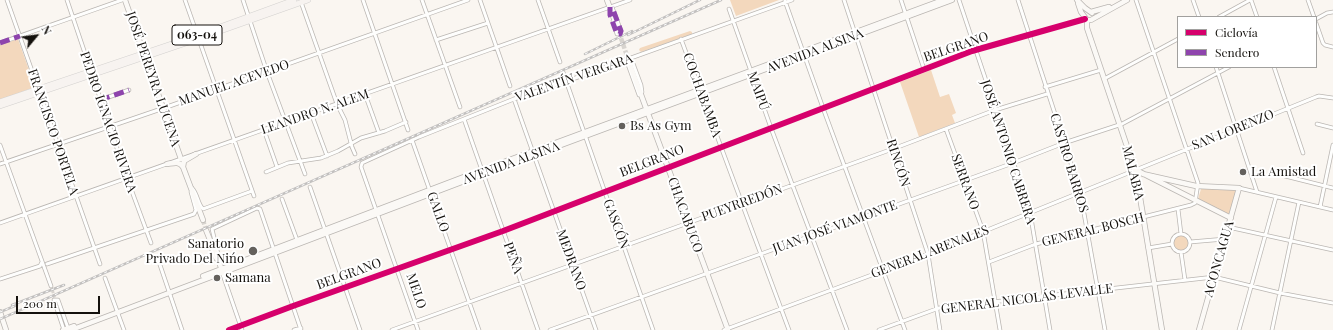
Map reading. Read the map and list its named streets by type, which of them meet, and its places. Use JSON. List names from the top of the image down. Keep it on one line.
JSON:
{"streets":{"main road":["063-04"],"street":["BELGRANO","AVENIDA ALSINA","VALENTÍN VERGARA","JOSÉ PEREYRA LUCENA","MANUEL ACEVEDO","MAIPÚ","COCHABAMBA","LEANDRO N. ALEM","PEDRO IGNACIO RIVERA","SAN LORENZO","FRANCISCO PORTELA","JOSÉ ANTONIO CABRERA","RINCÓN","CASTRO BARROS","MALABIA","SERRANO","PUEYRREDÓN","GALLO","CHACABUCO","GASCÓN","JUAN JOSÉ VIAMONTE","GENERAL BOSCH","GENERAL ARENALES","PEÑA","ACONCAGUA","MEDRANO","MELO","GENERAL NICOLÁS LEVALLE"]},"crossings":[["063-04","JOSÉ PEREYRA LUCENA"],["063-04","PEDRO IGNACIO RIVERA"],["063-04","FRANCISCO PORTELA"],["BELGRANO","MAIPÚ"],["BELGRANO","COCHABAMBA"],["BELGRANO","JOSÉ ANTONIO CABRERA"],["BELGRANO","RINCÓN"],["BELGRANO","CASTRO BARROS"],["BELGRANO","MALABIA"],["BELGRANO","GALLO"],["BELGRANO","CHACABUCO"],["BELGRANO","GASCÓN"],["BELGRANO","PEÑA"],["BELGRANO","MEDRANO"],["BELGRANO","MELO"],["AVENIDA ALSINA","MAIPÚ"],["AVENIDA ALSINA","COCHABAMBA"],["AVENIDA ALSINA","RINCÓN"],["AVENIDA ALSINA","GALLO"],["AVENIDA ALSINA","CHACABUCO"],["AVENIDA ALSINA","GASCÓN"],["AVENIDA ALSINA","PEÑA"],["AVENIDA ALSINA","MEDRANO"],["AVENIDA ALSINA","MELO"],["VALENTÍN VERGARA","MAIPÚ"],["VALENTÍN VERGARA","COCHABAMBA"],["VALENTÍN VERGARA","GALLO"],["VALENTÍN VERGARA","CHACABUCO"],["VALENTÍN VERGARA","GASCÓN"],["VALENTÍN VERGARA","PEÑA"],["VALENTÍN VERGARA","MEDRANO"],["VALENTÍN VERGARA","MELO"],["JOSÉ PEREYRA LUCENA","MANUEL ACEVEDO"],["JOSÉ PEREYRA LUCENA","LEANDRO N. ALEM"],["MANUEL ACEVEDO","PEDRO IGNACIO RIVERA"],["MANUEL ACEVEDO","FRANCISCO PORTELA"],["MAIPÚ","PUEYRREDÓN"],["MAIPÚ","JUAN JOSÉ VIAMONTE"],["MAIPÚ","GENERAL ARENALES"],["COCHABAMBA","PUEYRREDÓN"],["COCHABAMBA","JUAN JOSÉ VIAMONTE"],["COCHABAMBA","GENERAL ARENALES"],["LEANDRO N. ALEM","PEDRO IGNACIO RIVERA"],["LEANDRO N. ALEM","FRANCISCO PORTELA"],["SAN LORENZO","MALABIA"],["SAN LORENZO","GENERAL ARENALES"],["JOSÉ ANTONIO CABRERA","PUEYRREDÓN"],["JOSÉ ANTONIO CABRERA","JUAN JOSÉ VIAMONTE"],["JOSÉ ANTONIO CABRERA","GENERAL BOSCH"],["JOSÉ ANTONIO CABRERA","GENERAL ARENALES"],["JOSÉ ANTONIO CABRERA","GENERAL NICOLÁS LEVALLE"],["RINCÓN","PUEYRREDÓN"],["RINCÓN","JUAN JOSÉ VIAMONTE"],["RINCÓN","GENERAL ARENALES"],["RINCÓN","GENERAL NICOLÁS LEVALLE"],["CASTRO BARROS","PUEYRREDÓN"],["CASTRO BARROS","JUAN JOSÉ VIAMONTE"],["CASTRO BARROS","GENERAL BOSCH"],["CASTRO BARROS","GENERAL ARENALES"],["CASTRO BARROS","GENERAL NICOLÁS LEVALLE"],["MALABIA","JUAN JOSÉ VIAMONTE"],["MALABIA","GENERAL BOSCH"],["MALABIA","GENERAL ARENALES"],["MALABIA","GENERAL NICOLÁS LEVALLE"],["SERRANO","PUEYRREDÓN"],["SERRANO","JUAN JOSÉ VIAMONTE"],["SERRANO","GENERAL BOSCH"],["SERRANO","GENERAL ARENALES"],["SERRANO","GENERAL NICOLÁS LEVALLE"],["PUEYRREDÓN","GALLO"],["PUEYRREDÓN","CHACABUCO"],["PUEYRREDÓN","GASCÓN"],["PUEYRREDÓN","PEÑA"],["PUEYRREDÓN","MEDRANO"],["PUEYRREDÓN","MELO"],["CHACABUCO","JUAN JOSÉ VIAMONTE"],["CHACABUCO","GENERAL ARENALES"],["GASCÓN","JUAN JOSÉ VIAMONTE"],["JUAN JOSÉ VIAMONTE","MEDRANO"],["ACONCAGUA","GENERAL NICOLÁS LEVALLE"]],"places":["Bs As Gym","La Amistad","Sanatorio Privado Del Nińo","Samana"],"legend":["Ciclovía","Sendero"],"scale_bar":"200 m","north":"top right"}
